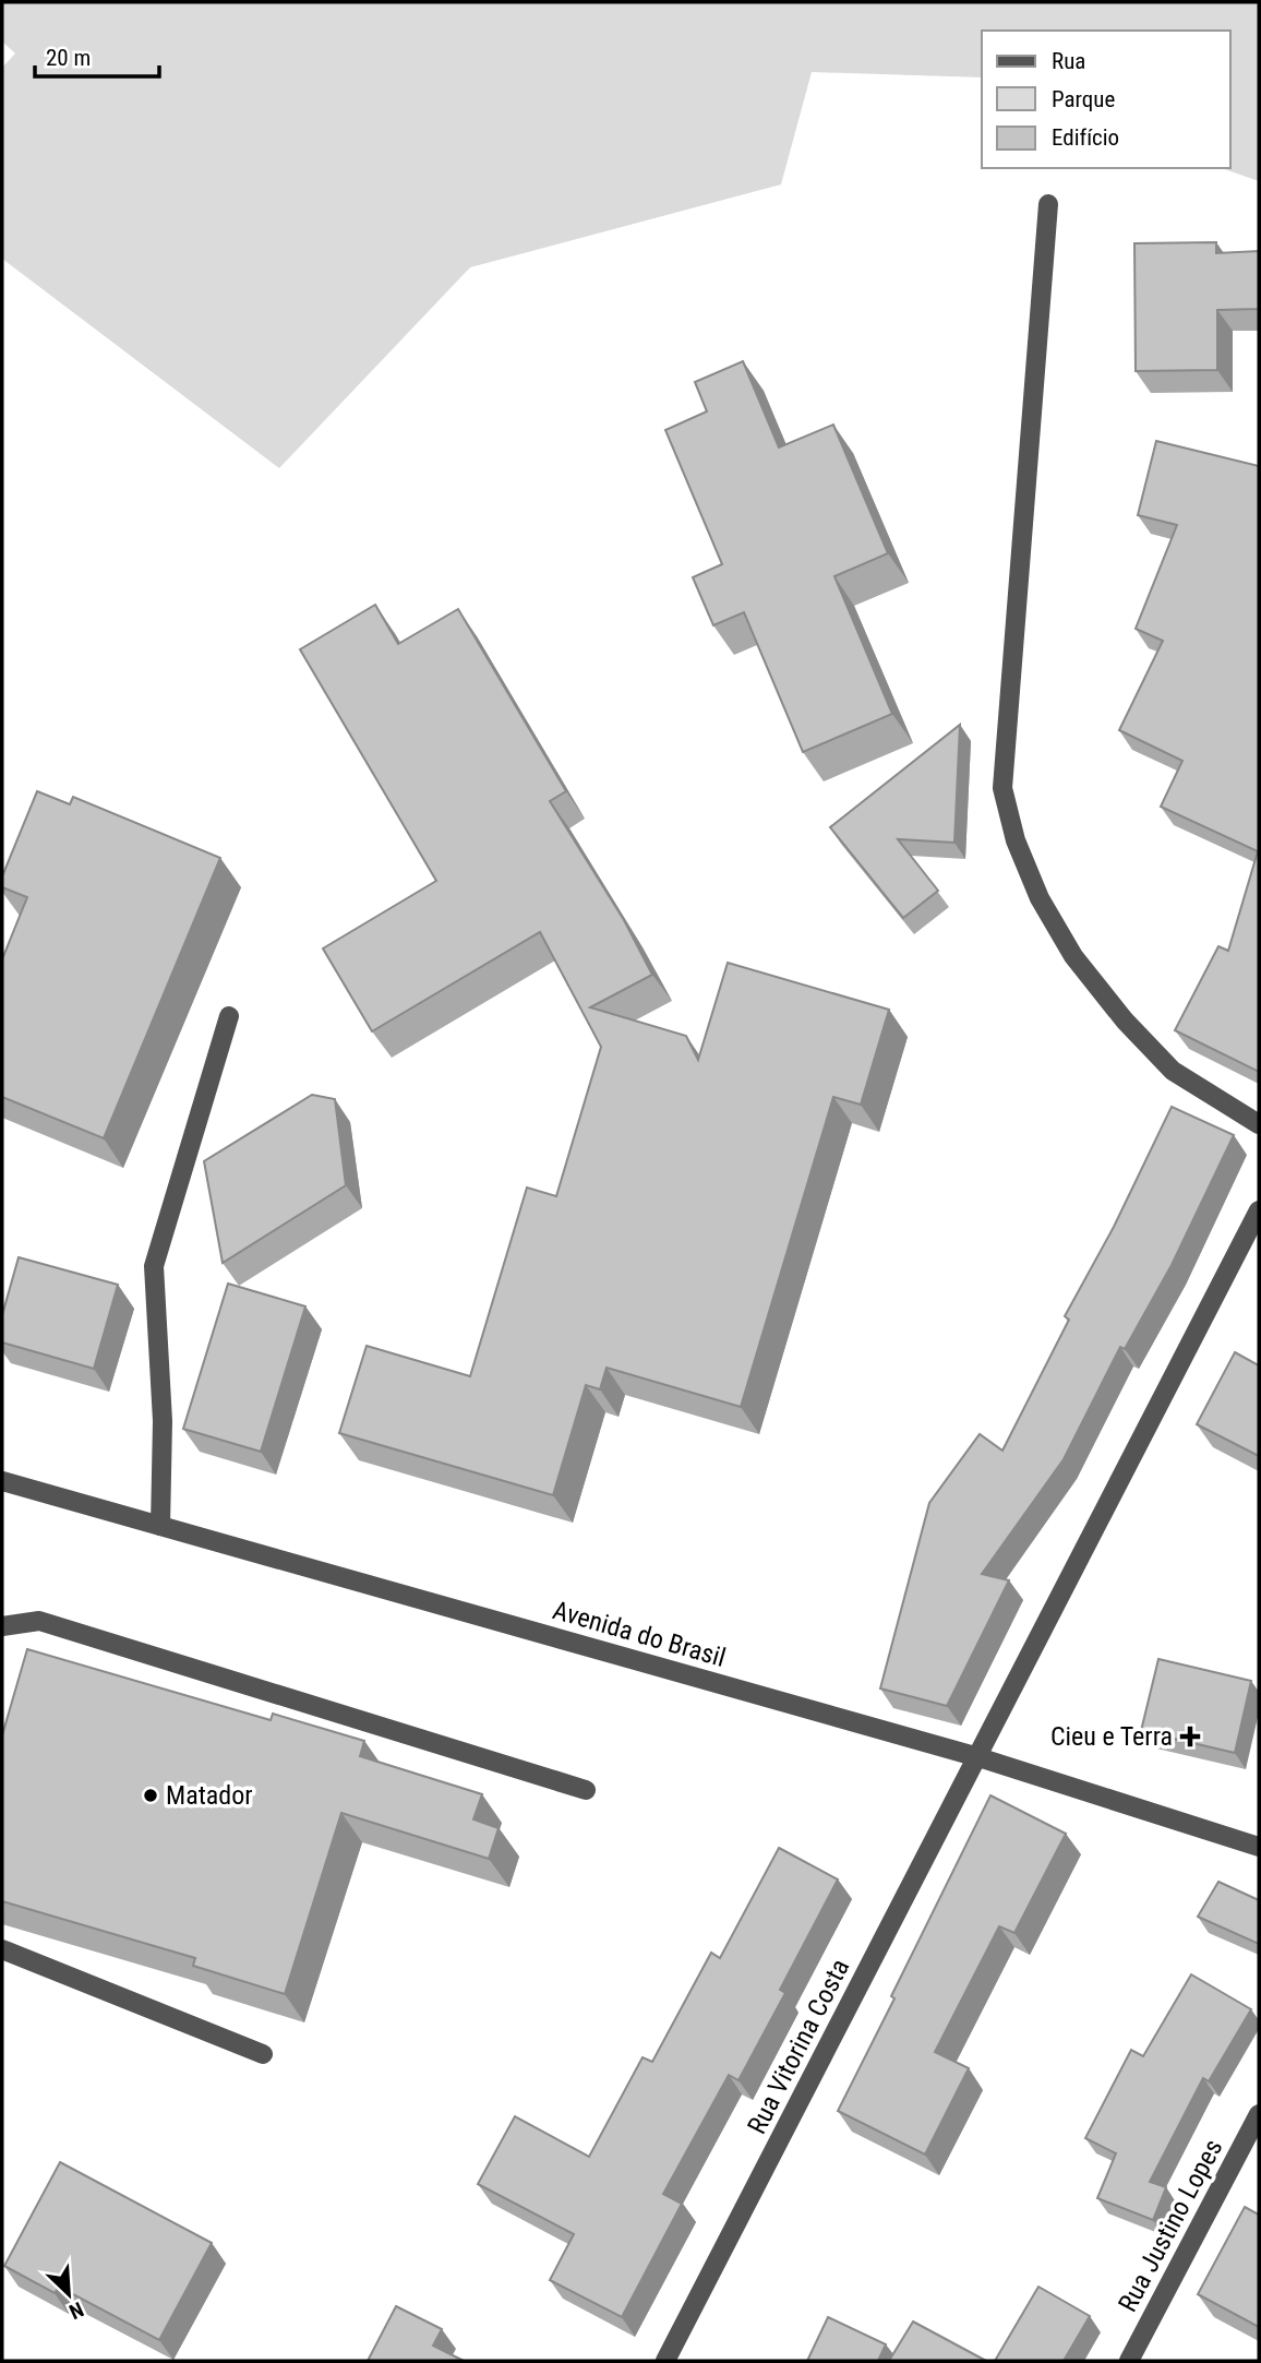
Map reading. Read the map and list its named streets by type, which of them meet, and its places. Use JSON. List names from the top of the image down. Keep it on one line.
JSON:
{"streets":{"street":["Avenida do Brasil","Rua Vitorina Costa","Rua Justino Lopes"]},"crossings":[["Avenida do Brasil","Rua Vitorina Costa"]],"places":{"health":["Cieu e Terra"],"other":["Matador"]},"legend":["Rua","Parque","Edifício"],"scale_bar":"20 m","north":"bottom right"}
